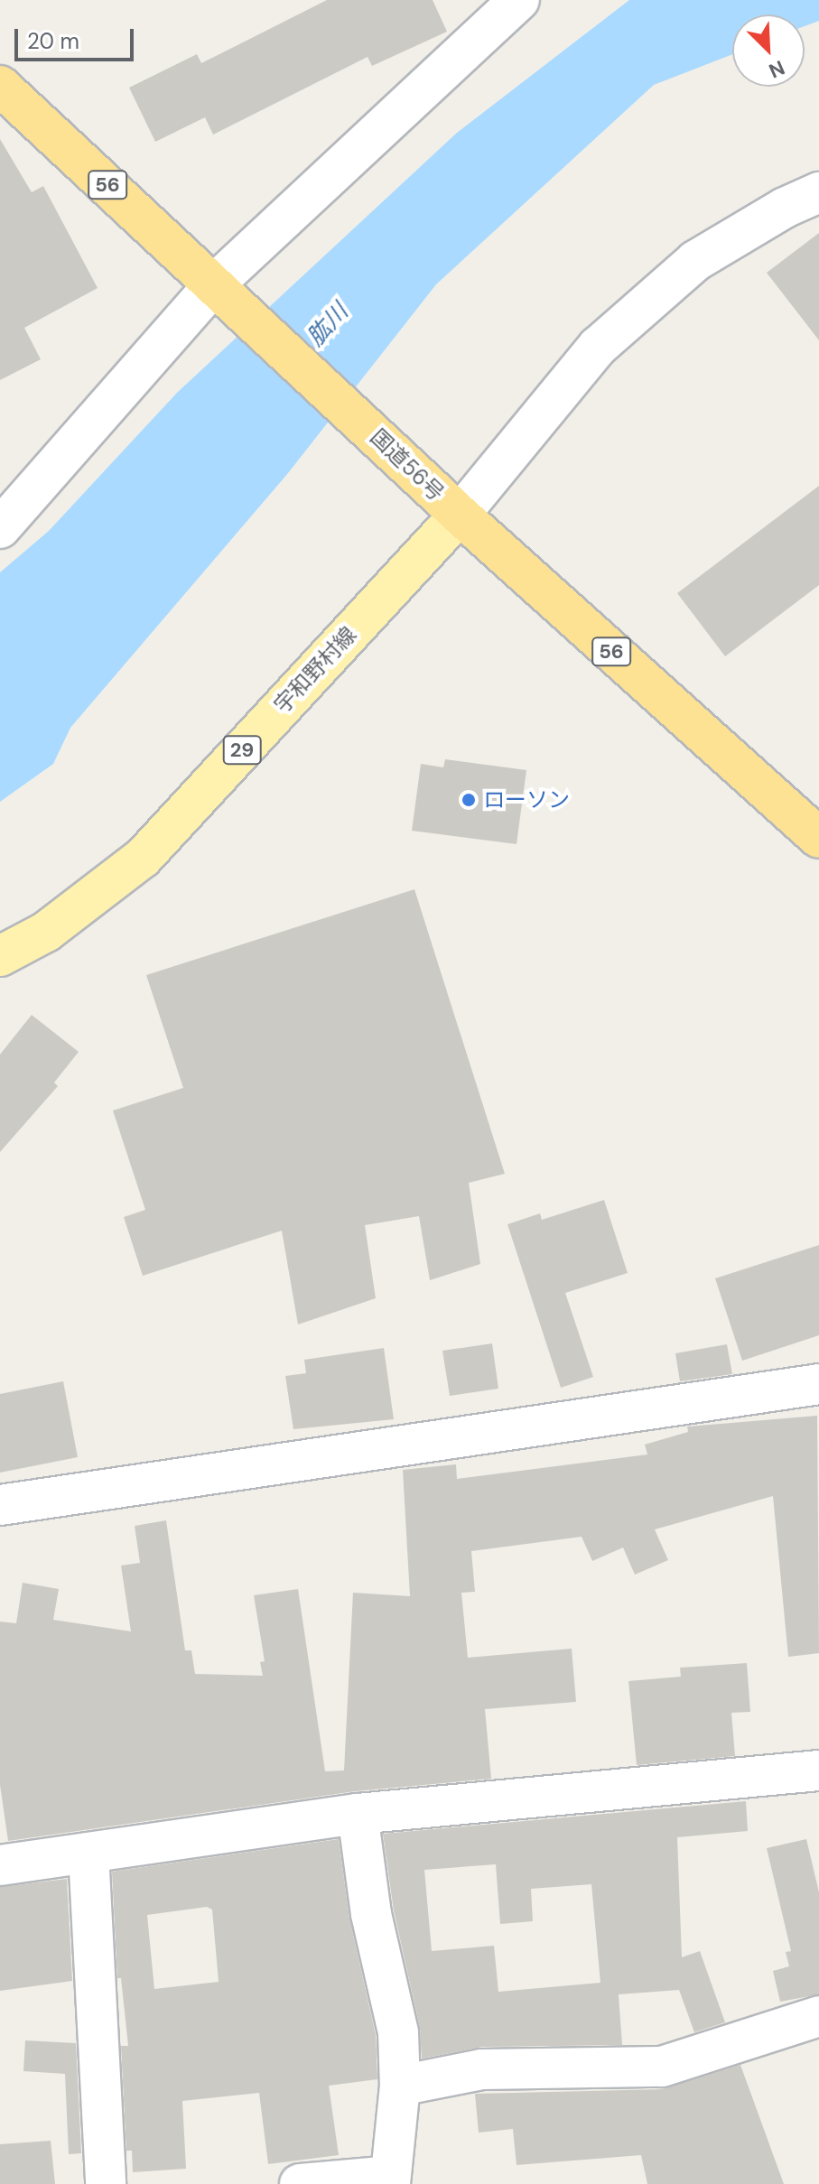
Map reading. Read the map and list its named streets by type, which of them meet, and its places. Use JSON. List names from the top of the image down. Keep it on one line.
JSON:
{"streets":{"highway":["56","国道56号"],"main road":["宇和野村線","29"]},"crossings":[["国道56号","宇和野村線"]],"water":["肱川"],"places":["ローソン"],"scale_bar":"20 m","north":"bottom right"}
